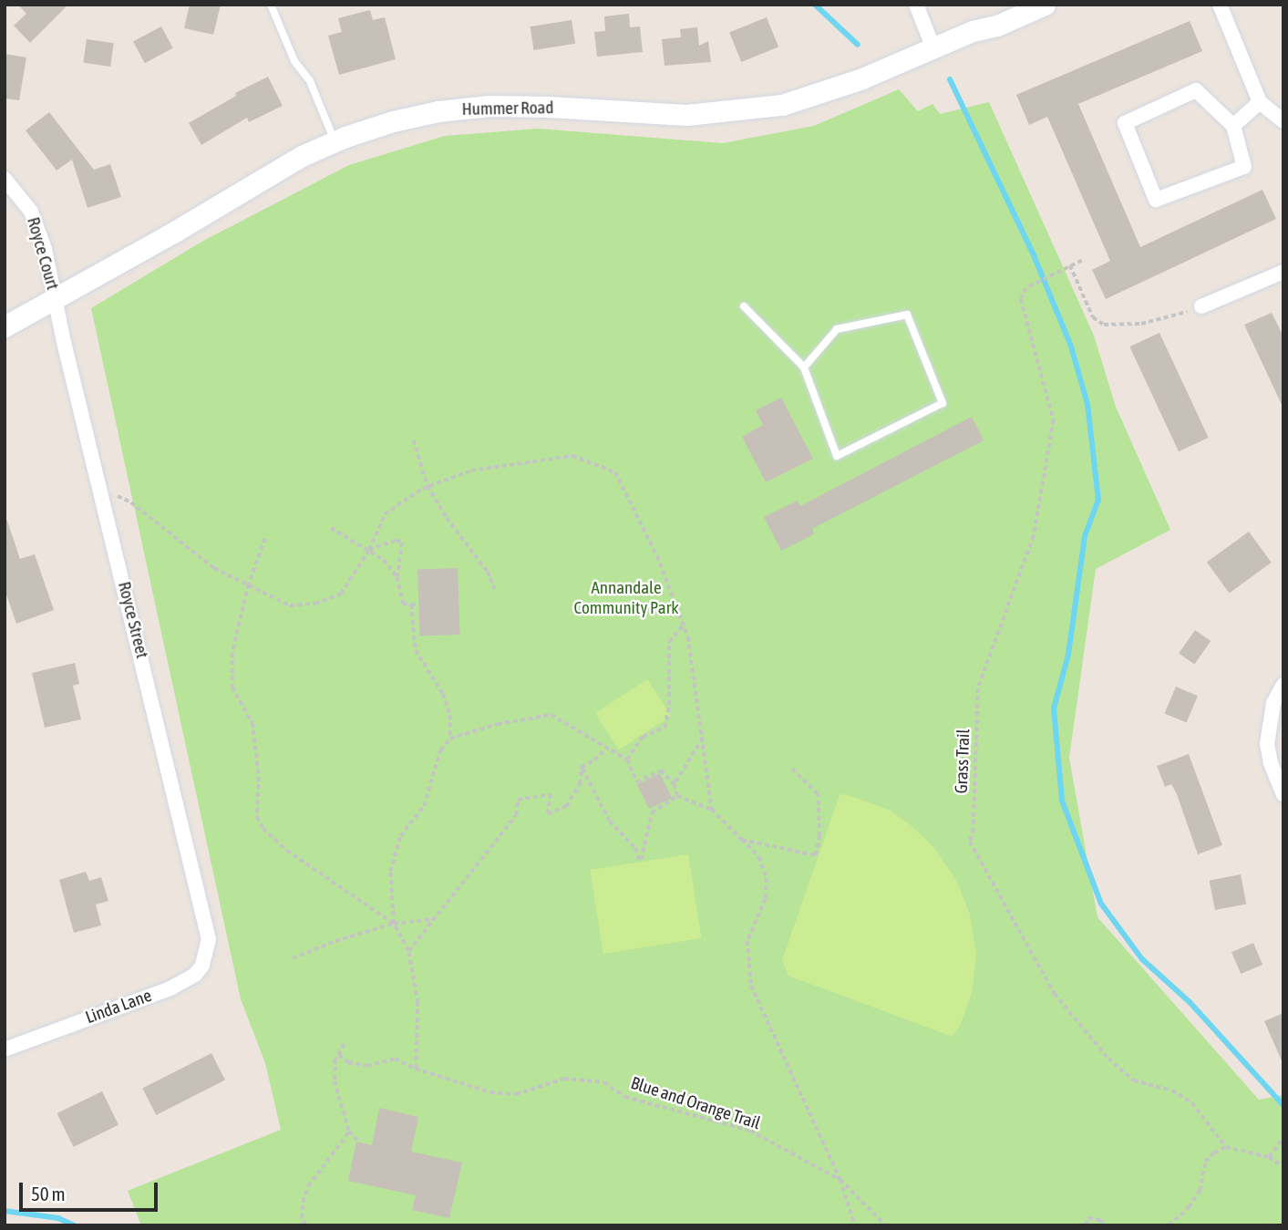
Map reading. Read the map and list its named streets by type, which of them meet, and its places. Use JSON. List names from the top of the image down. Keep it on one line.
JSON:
{"streets":{"main road":["Hummer Road"],"street":["Royce Court","Royce Street","Linda Lane"],"path":["Grass Trail","Blue and Orange Trail"]},"crossings":[["Hummer Road","Royce Court"],["Hummer Road","Royce Street"],["Royce Court","Royce Street"],["Royce Street","Linda Lane"]],"parks":["Annandale Community Park"],"scale_bar":"50 m"}
